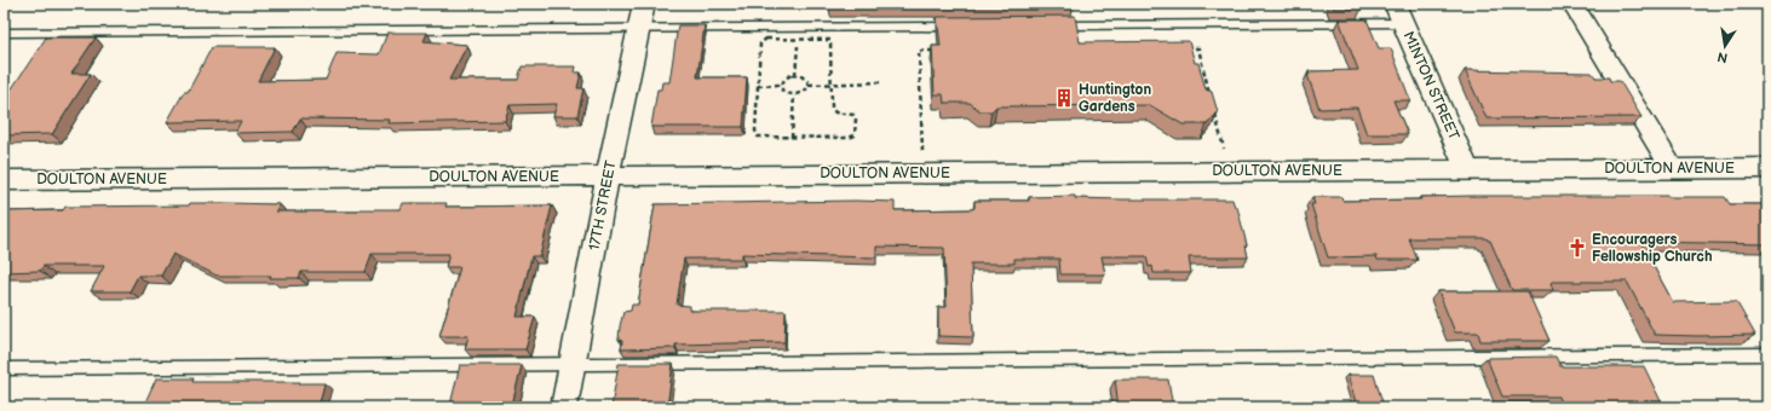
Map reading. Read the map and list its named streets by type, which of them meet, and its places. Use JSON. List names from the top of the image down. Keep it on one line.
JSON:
{"streets":{"street":["MINTON STREET","DOULTON AVENUE","17TH STREET"]},"crossings":[["MINTON STREET","DOULTON AVENUE"],["DOULTON AVENUE","17TH STREET"]],"places":{"building":["Huntington Gardens"],"church":["Encouragers Fellowship Church"]},"north":"bottom"}
